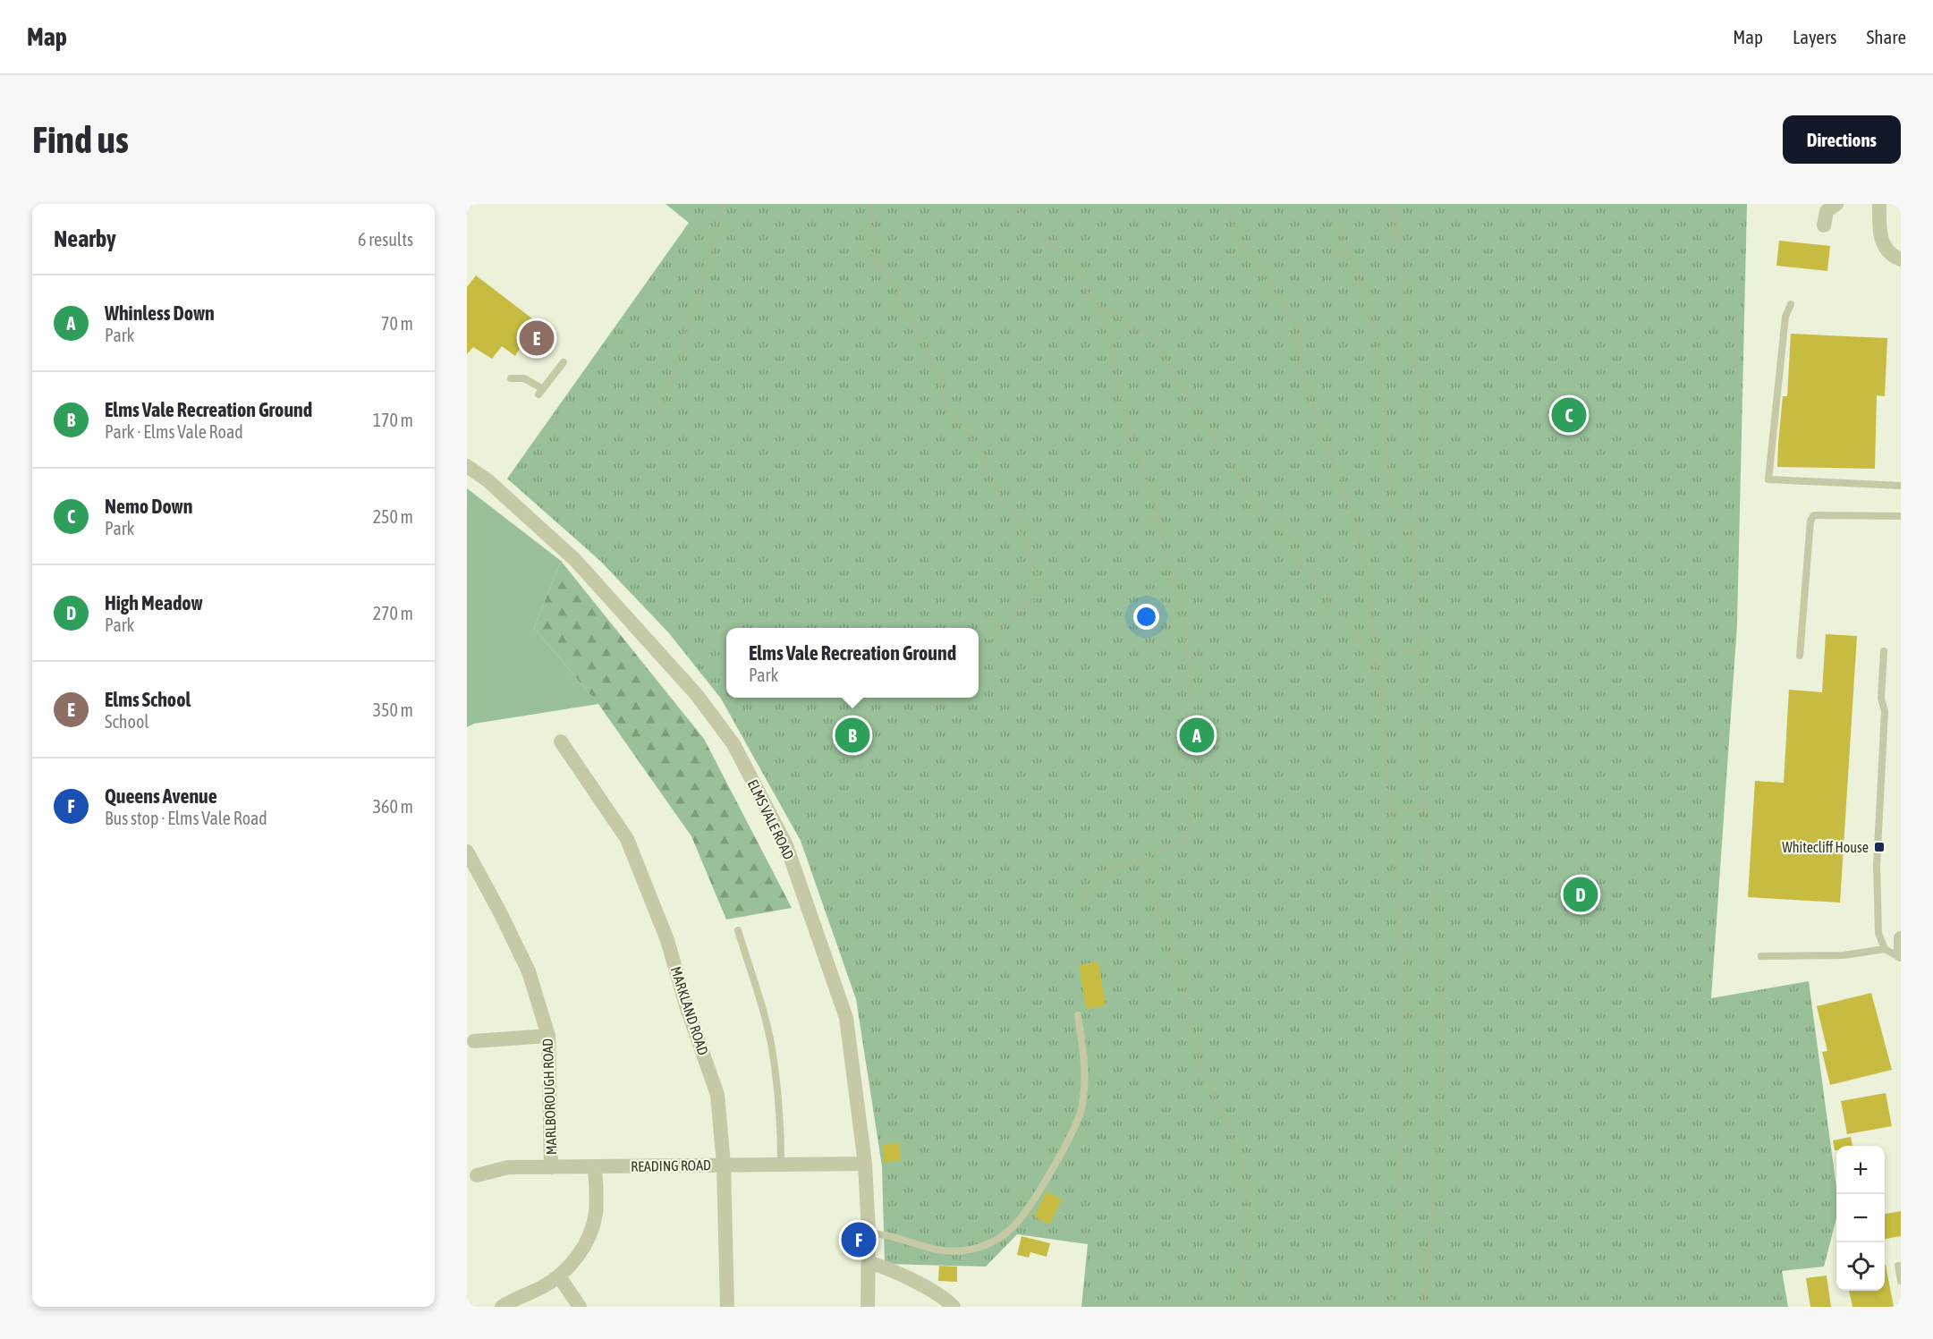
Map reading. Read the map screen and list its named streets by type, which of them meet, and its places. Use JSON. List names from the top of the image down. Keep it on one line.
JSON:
{"streets":{"street":["ELMS VALE ROAD","MARKLAND ROAD","MARLBOROUGH ROAD","READING ROAD"]},"crossings":[["ELMS VALE ROAD","READING ROAD"],["MARKLAND ROAD","READING ROAD"],["MARLBOROUGH ROAD","READING ROAD"]],"places":{"transit":["Whitecliff House"]},"page":{"header":"Map","nav":["Map","Layers","Share"],"buttons":"Directions","title":"Find us","heading":["Nearby","6 results"],"list":[{"mark":"A","name":"Whinless Down","note":"Park","value":"70 m"},{"mark":"B","name":"Elms Vale Recreation Ground","note":"Park · Elms Vale Road","value":"170 m"},{"mark":"C","name":"Nemo Down","note":"Park","value":"250 m"},{"mark":"D","name":"High Meadow","note":"Park","value":"270 m"},{"mark":"E","name":"Elms School","note":"School","value":"350 m"},{"mark":"F","name":"Queens Avenue","note":"Bus stop · Elms Vale Road","value":"360 m"}],"pins":["E","C","A","B","D","F"],"popup":["Elms Vale Recreation Ground","Park"],"map_buttons":["+","−"]}}
